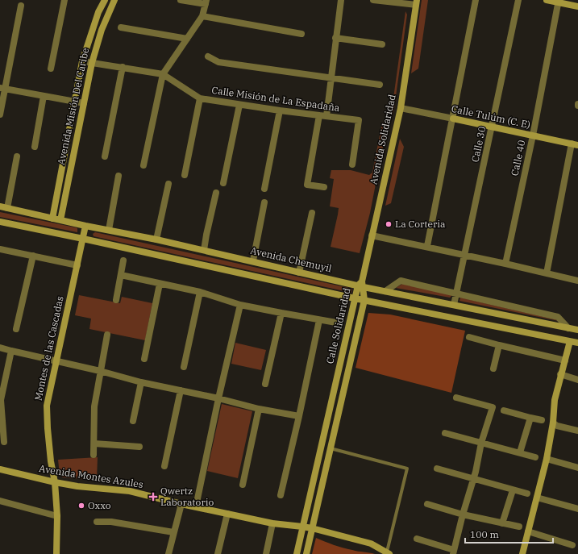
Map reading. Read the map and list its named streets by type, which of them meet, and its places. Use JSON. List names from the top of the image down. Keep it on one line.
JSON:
{"streets":{"main road":["Avenida Misión Del Caribe","Calle Tulúm (C. E)","Avenida Solidaridad","Avenida Chemuyil","Calle Solidaridad","Montes de las Cascadas","Avenida Montes Azules"],"street":["Calle Misión de La Espadaña","Calle 30","Calle 40"]},"crossings":[["Calle Misión de La Espadaña","Avenida Misión Del Caribe"],["Avenida Misión Del Caribe","Avenida Chemuyil"],["Calle Tulúm (C. E)","Avenida Solidaridad"],["Calle Tulúm (C. E)","Calle 30"],["Calle Tulúm (C. E)","Calle 40"],["Avenida Solidaridad","Avenida Chemuyil"],["Avenida Solidaridad","Calle Solidaridad"],["Calle 30","Avenida Chemuyil"],["Avenida Chemuyil","Calle Solidaridad"],["Avenida Chemuyil","Montes de las Cascadas"],["Calle Solidaridad","Avenida Montes Azules"],["Montes de las Cascadas","Avenida Montes Azules"]],"places":{"other":["La Corteria","Oxxo"],"health":["Qwertz Laboratorio"]},"scale_bar":"100 m"}
